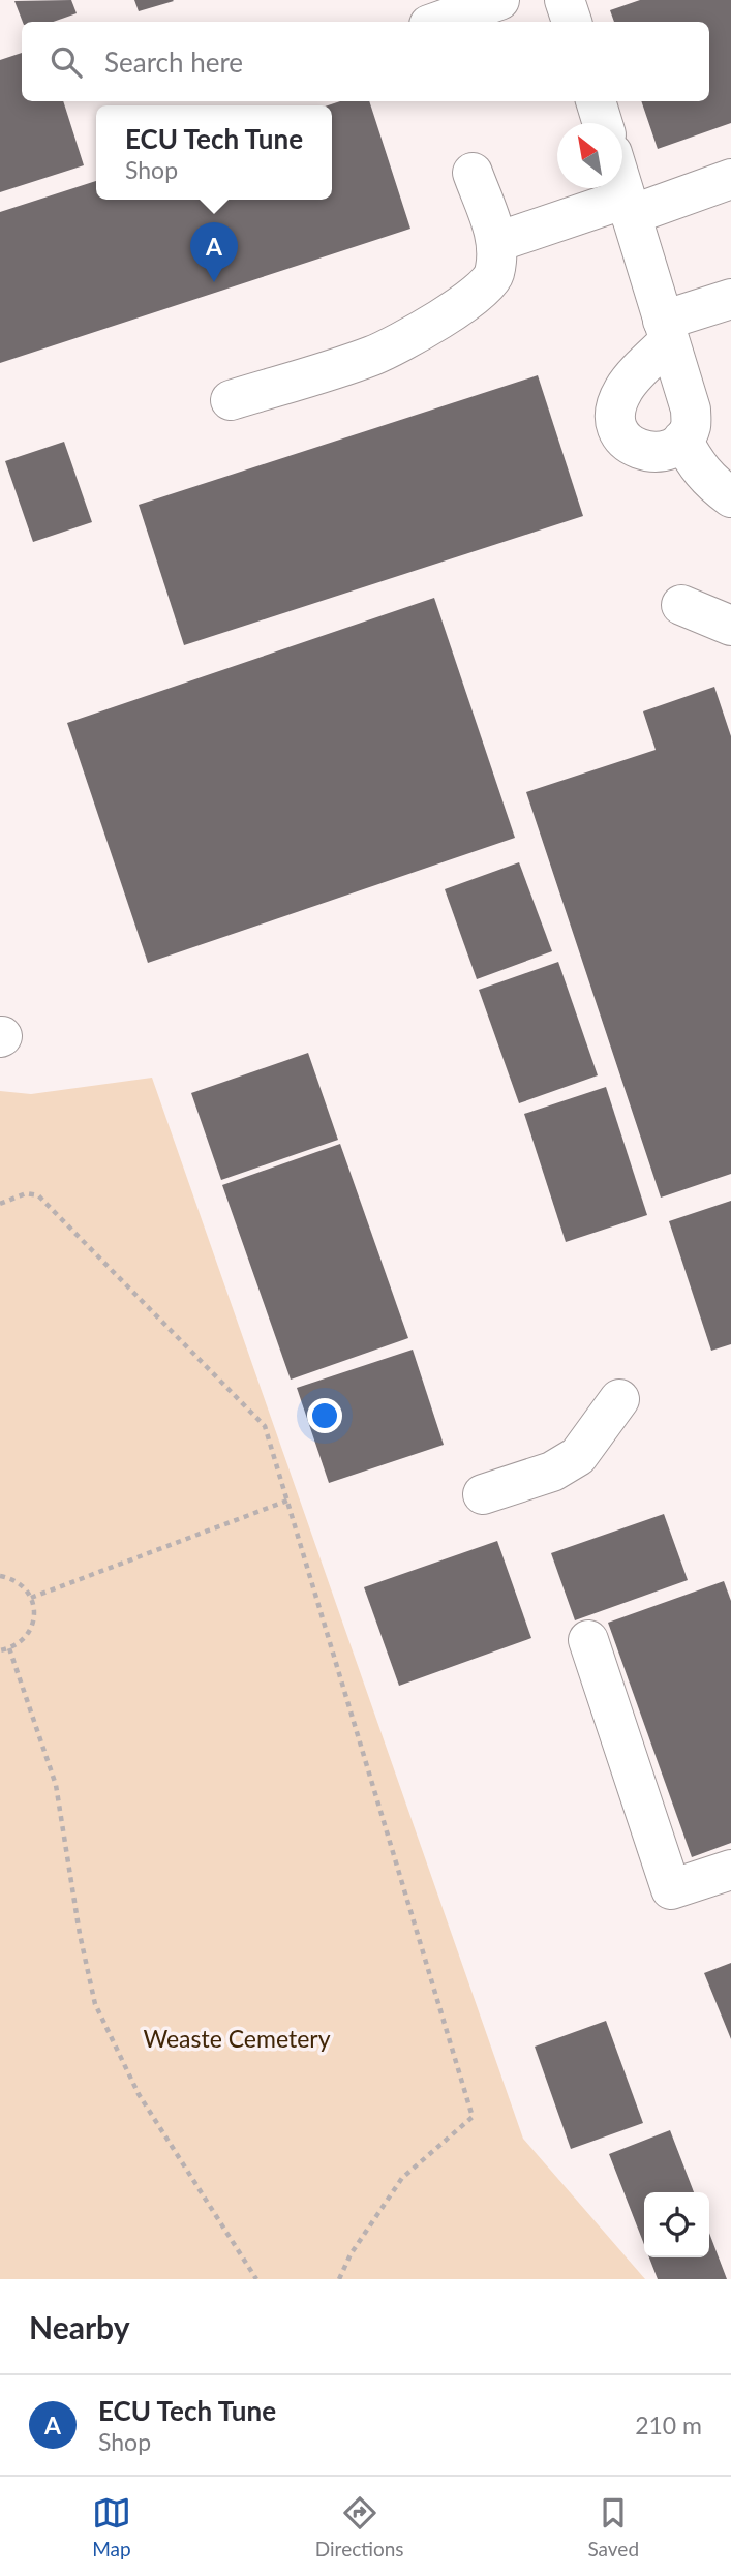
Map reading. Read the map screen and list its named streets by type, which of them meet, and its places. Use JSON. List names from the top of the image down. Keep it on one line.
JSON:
{"parks":["Weaste Cemetery"],"north":"top left","page":{"search":"Search here","popup":["ECU Tech Tune","Shop"],"pins":"A","heading":"Nearby","list":[{"mark":"A","name":"ECU Tech Tune","note":"Shop","value":"210 m"}],"nav":["Map","Directions","Saved"]}}
